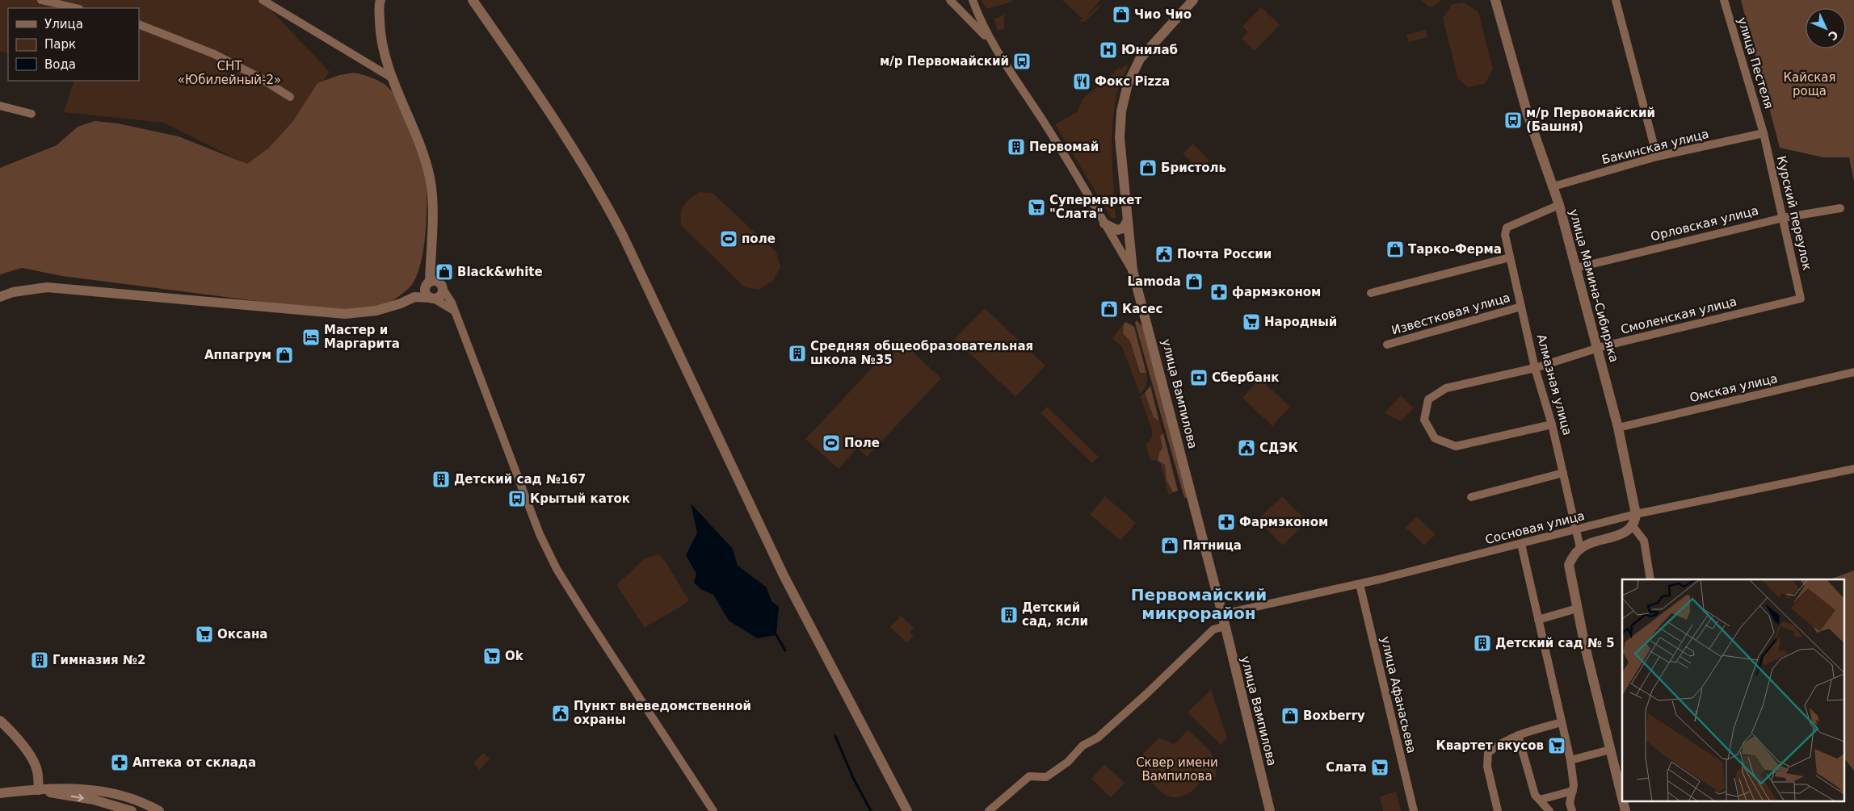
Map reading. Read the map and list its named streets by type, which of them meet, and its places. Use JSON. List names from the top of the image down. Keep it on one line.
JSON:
{"streets":{"street":["улица Пестеля","Бакинская улица","Курский переулок","Орловская улица","улица Мамина-Сибиряка","Известковая улица","Смоленская улица","Алмазная улица","Омская улица","улица Вампилова","Сосновая улица","улица Афанасьева"]},"crossings":[["улица Пестеля","Бакинская улица"],["улица Пестеля","Курский переулок"],["Бакинская улица","Курский переулок"],["Бакинская улица","улица Мамина-Сибиряка"],["Курский переулок","Орловская улица"],["Курский переулок","Смоленская улица"],["Орловская улица","улица Мамина-Сибиряка"],["улица Мамина-Сибиряка","Смоленская улица"],["улица Мамина-Сибиряка","Алмазная улица"],["улица Мамина-Сибиряка","Омская улица"],["улица Мамина-Сибиряка","Сосновая улица"],["Известковая улица","Алмазная улица"],["Смоленская улица","Алмазная улица"],["Алмазная улица","Сосновая улица"],["улица Вампилова","Сосновая улица"],["Сосновая улица","улица Афанасьева"]],"districts":["Первомайский микрорайон"],"parks":["СНТ «Юбилейный-2»","Кайская роща","Сквер имени Вампилова"],"places":{"shop":["Чио Чио","Бристоль","Тарко-Ферма","Black&white","Lamoda","Касес","Аппагрум","Пятница","Boxberry"],"hospital":["Юнилаб"],"bus stop":["м/р Первомайский","м/р Первомайский (Башня)","Крытый каток"],"restaurant":["Фокс Pizza"],"building":["Первомай","Средняя общеобразовательная школа №35","Детский сад №167","Детский сад, ясли","Детский сад № 5","Гимназия №2"],"supermarket":["Супермаркет \"Слата\"","Народный","Оксана","Ok","Квартет вкусов","Слата"],"sports":["поле","Поле"],"public building":["Почта России","СДЭК","Пункт вневедомственной охраны"],"pharmacy":["фармэконом","Фармэконом","Аптека от склада"],"hotel":["Мастер и Маргарита"],"bank":["Сбербанк"]},"legend":["Улица","Парк","Вода"],"north":"bottom right"}
